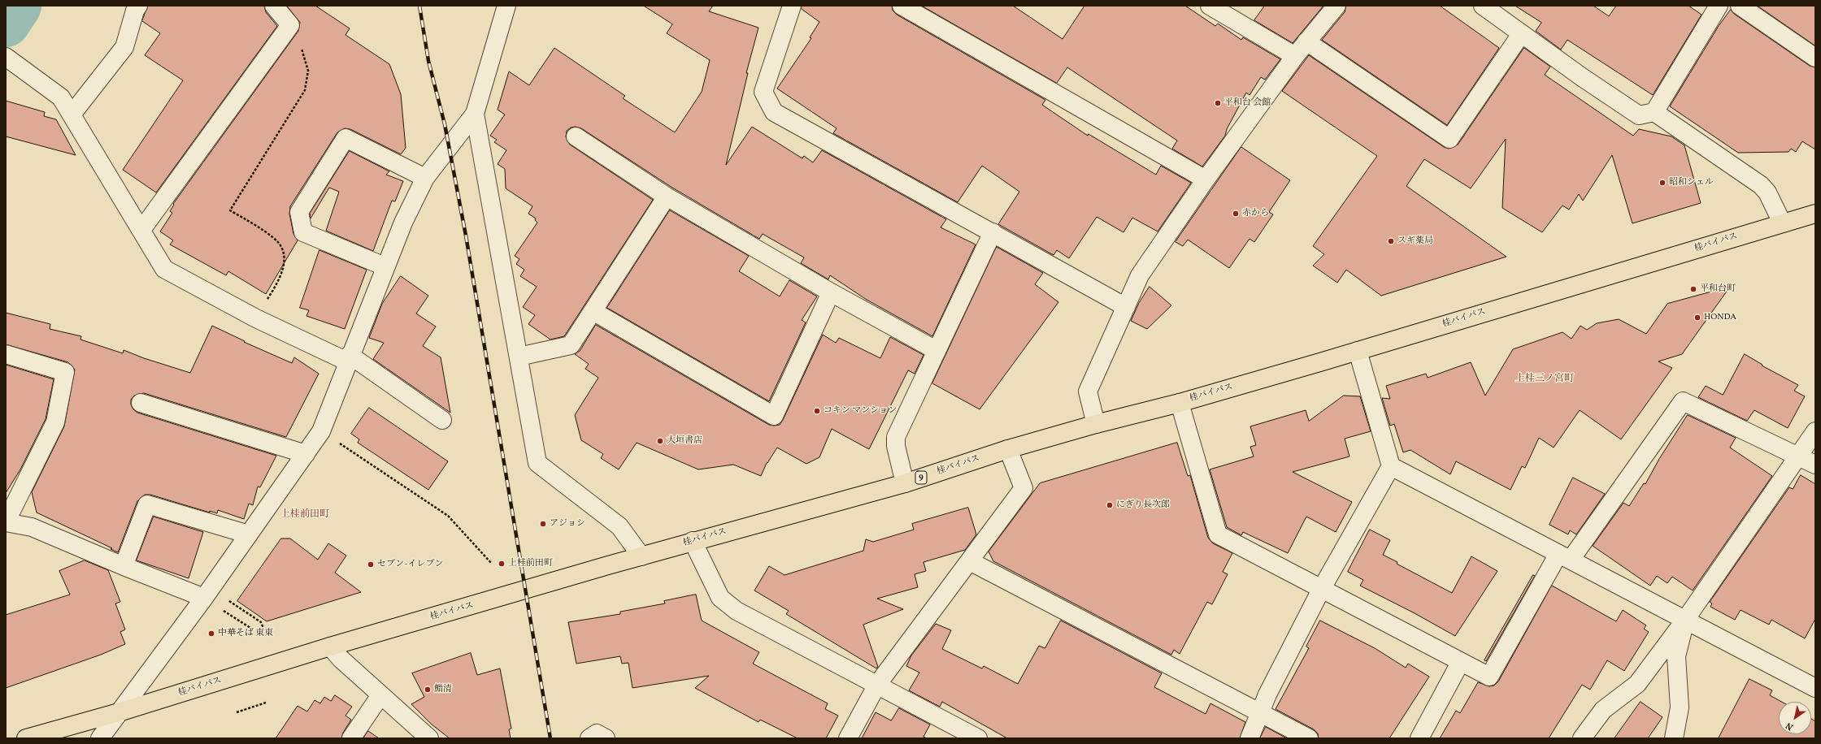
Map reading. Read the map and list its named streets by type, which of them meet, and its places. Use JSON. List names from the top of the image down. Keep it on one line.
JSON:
{"streets":{"highway":["桂バイパス","9"]},"districts":["上桂三ノ宮町","上桂前田町"],"places":["平和台 会館","昭和シェル","赤から","スギ薬局","平和台町","HONDA","コキン マンション","大垣書店","にぎり長次郎","アジョシ","上桂前田町","セブン-イレブン","中華そば 東東","鮨清"],"north":"bottom left"}
